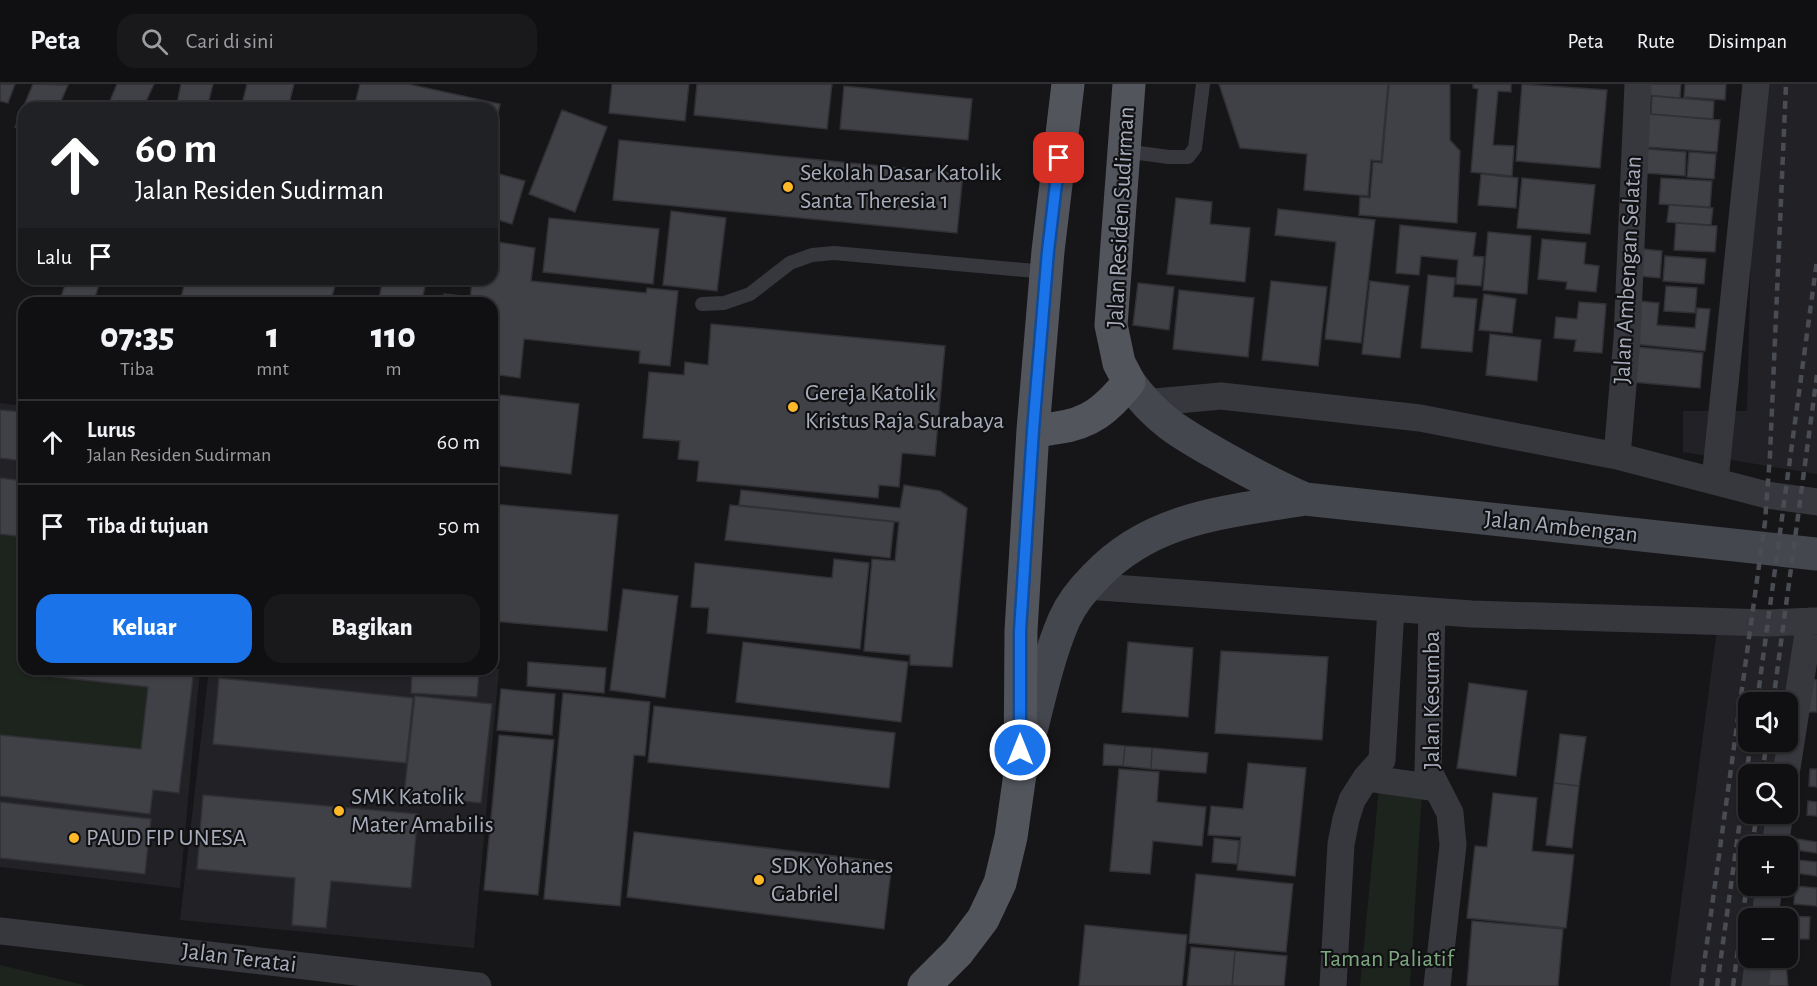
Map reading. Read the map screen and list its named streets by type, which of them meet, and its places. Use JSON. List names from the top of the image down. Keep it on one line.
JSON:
{"streets":{"main road":["Jalan Residen Sudirman","Jalan Ambengan"],"street":["Jalan Ambengan Selatan","Jalan Kesumba","Jalan Teratai"]},"crossings":[["Jalan Residen Sudirman","Jalan Ambengan"]],"parks":["Taman Paliatif"],"places":["Sekolah Dasar Katolik Santa Theresia 1","Gereja Katolik Kristus Raja Surabaya","SMK Katolik Mater Amabilis","PAUD FIP UNESA","SDK Yohanes Gabriel"],"page":{"header":"Peta","search":"Cari di sini","nav":["Peta","Rute","Disimpan"],"turn":["60 m","Jalan Residen Sudirman"],"then":"Lalu","eta":["07:35","Tiba","1","mnt","110","m"],"list":[{"name":"Lurus","note":"Jalan Residen Sudirman","value":"60 m"},{"name":"Tiba di tujuan","value":"50 m"}],"buttons":["Keluar","Bagikan"],"map_buttons":["+","−"]}}
